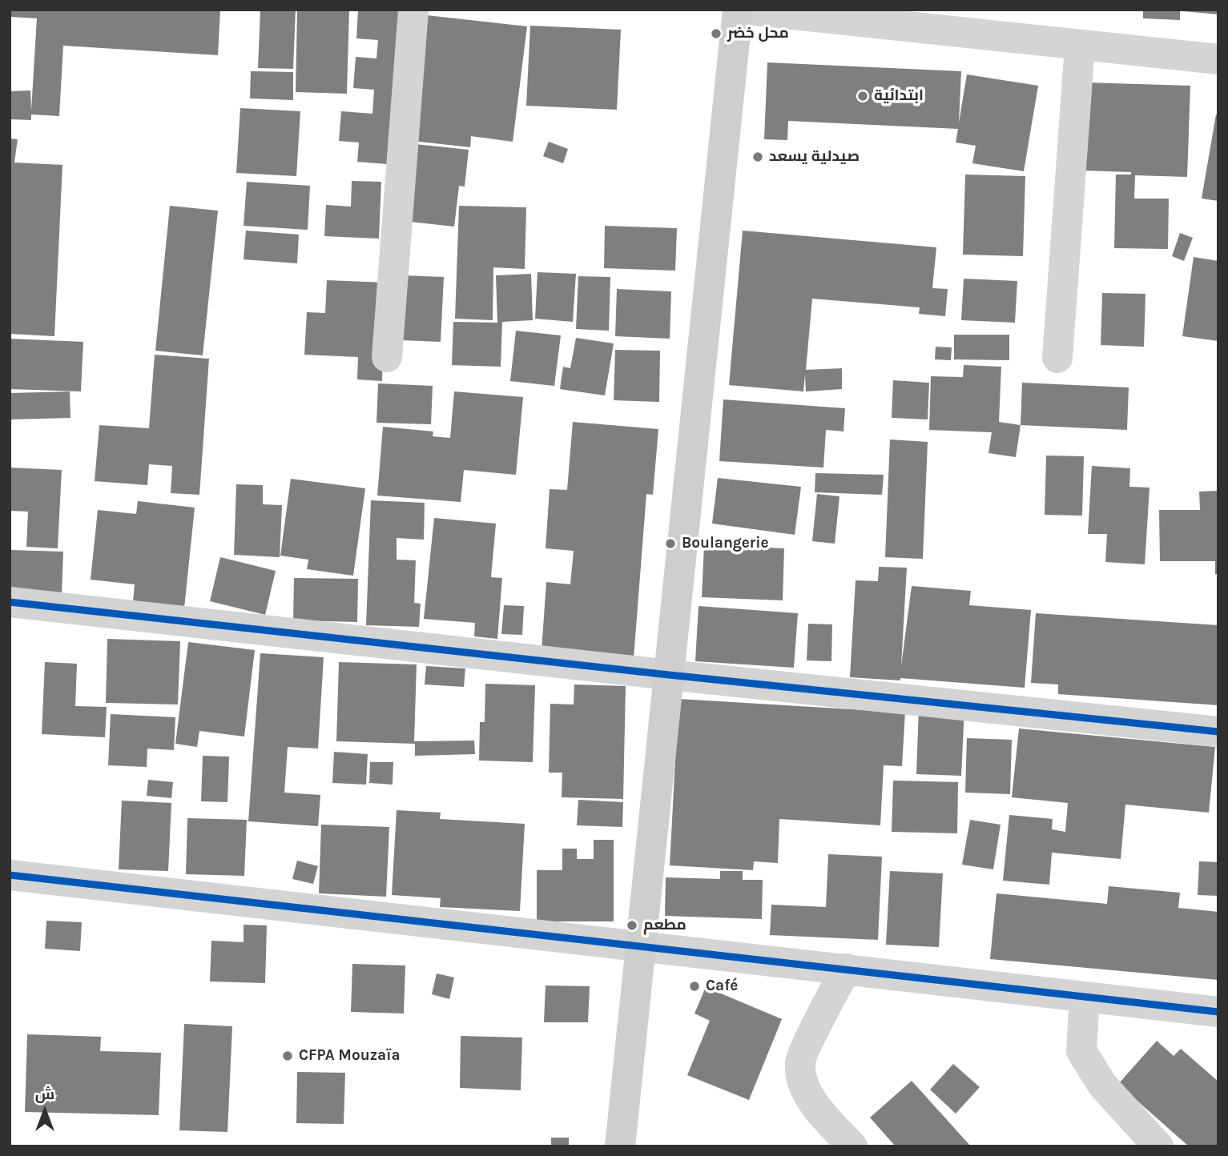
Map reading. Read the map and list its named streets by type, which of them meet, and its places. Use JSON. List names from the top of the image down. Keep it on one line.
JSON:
{"places":["محل خضر","ابتدائية","صيدلية يسعد","Boulangerie","مطعم","Café","CFPA Mouzaïa"],"north":"top"}
